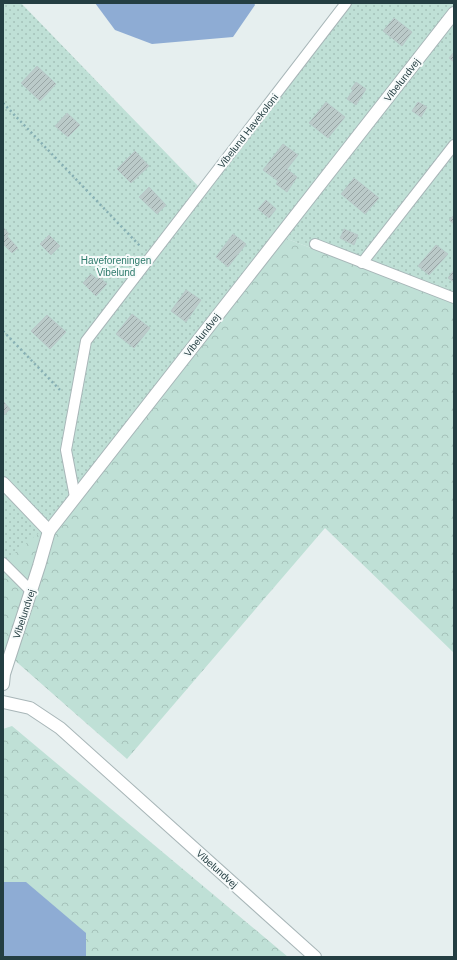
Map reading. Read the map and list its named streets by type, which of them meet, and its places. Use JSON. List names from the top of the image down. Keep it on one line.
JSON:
{"streets":{"street":["Vibelundvej"],"lane":["Vibelund Havekoloni"]},"crossings":[["Vibelundvej","Vibelund Havekoloni"]],"parks":["Haveforeningen Vibelund"]}
